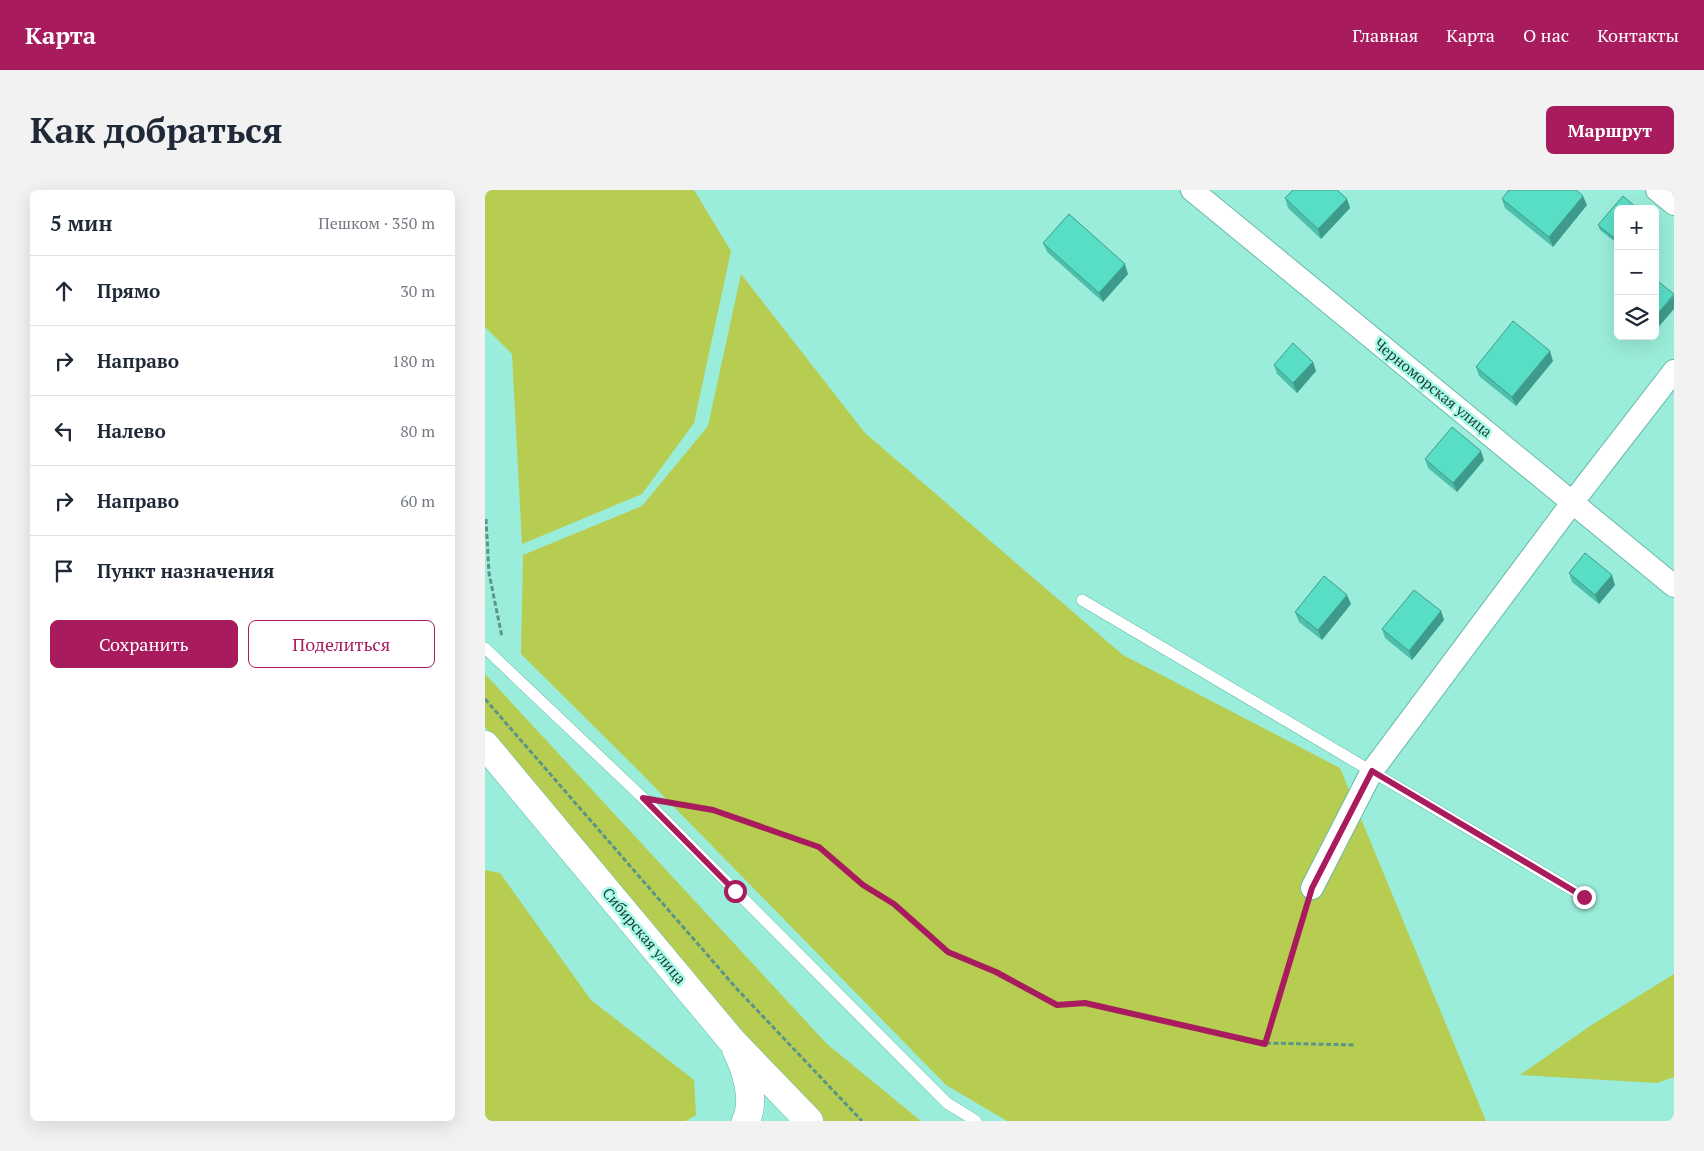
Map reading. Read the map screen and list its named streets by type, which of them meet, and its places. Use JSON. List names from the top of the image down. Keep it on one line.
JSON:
{"streets":{"main road":["Сибирская улица"],"street":["Черноморская улица"]},"page":{"header":"Карта","nav":["Главная","Карта","О нас","Контакты"],"buttons":["Маршрут",["Сохранить","Поделиться"]],"title":"Как добраться","heading":["5 мин","Пешком · 350 m"],"map_buttons":["+","−"],"list":[["Прямо","30 m"],["Направо","180 m"],["Налево","80 m"],["Направо","60 m"],"Пункт назначения"]}}
